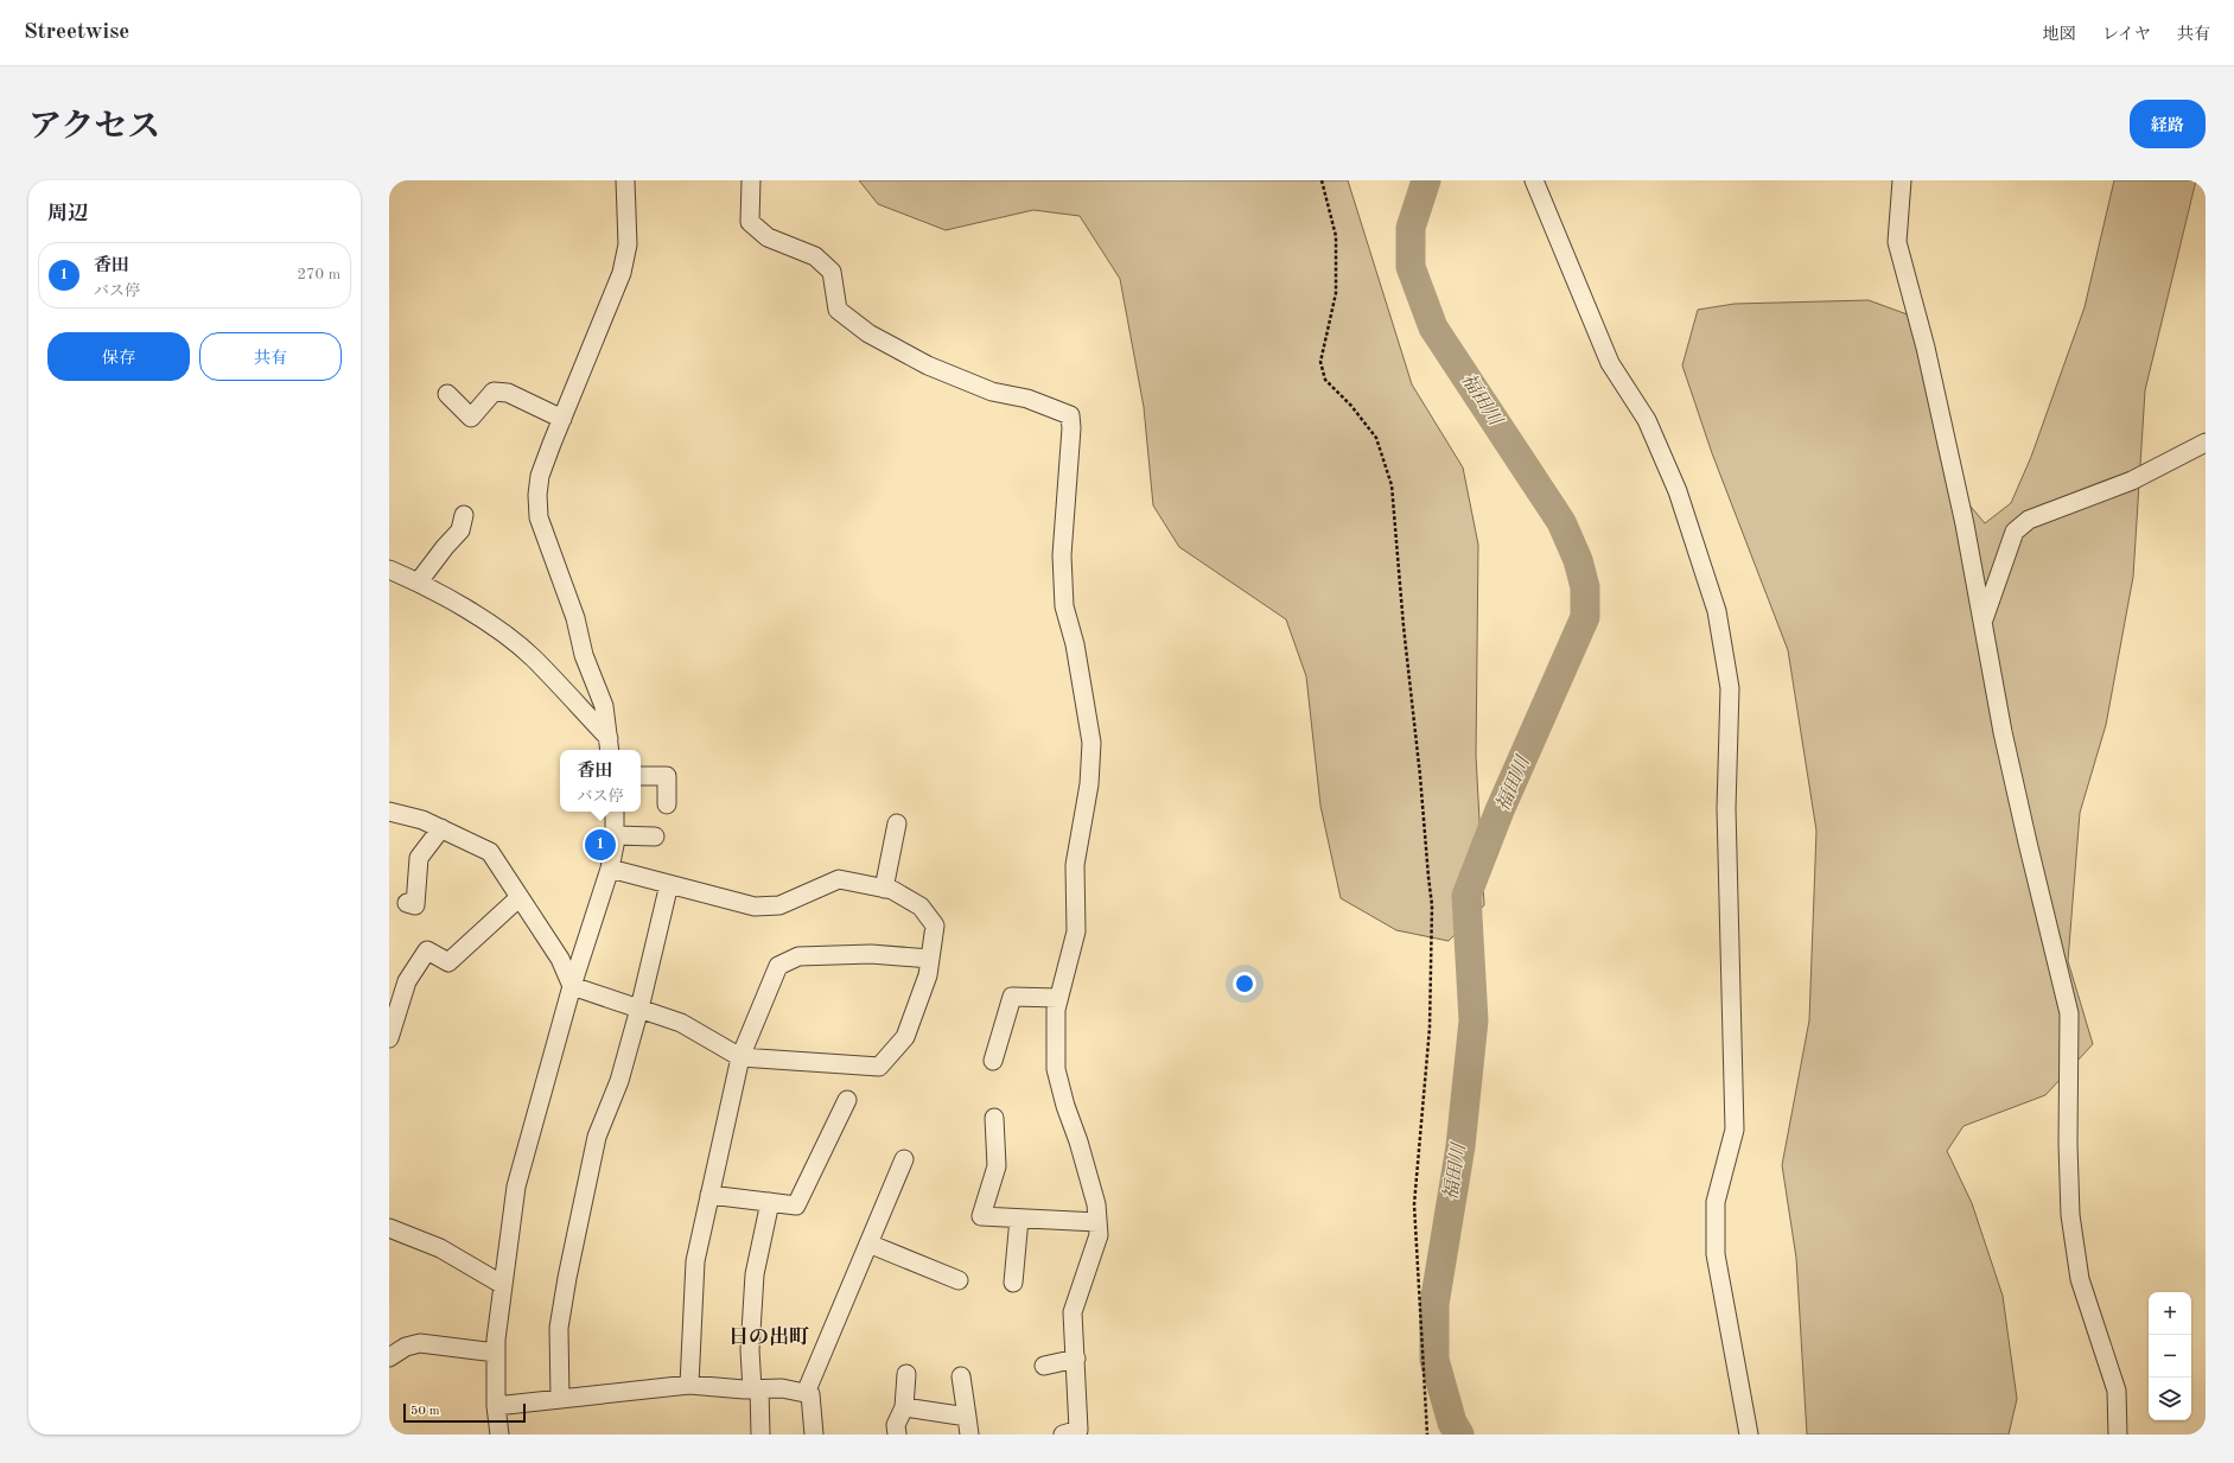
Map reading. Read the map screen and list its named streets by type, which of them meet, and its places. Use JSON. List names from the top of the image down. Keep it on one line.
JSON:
{"districts":["日の出町"],"water":["福田川"],"scale_bar":"50 m","page":{"header":"Streetwise","nav":["地図","レイヤ","共有"],"title":"アクセス","buttons":["経路",["保存","共有"]],"heading":"周辺","list":[{"mark":"1","name":"香田","note":"バス停","value":"270 m"}],"popup":["香田","バス停"],"pins":"1","map_buttons":["+","−"],"scale":"50 m"}}
